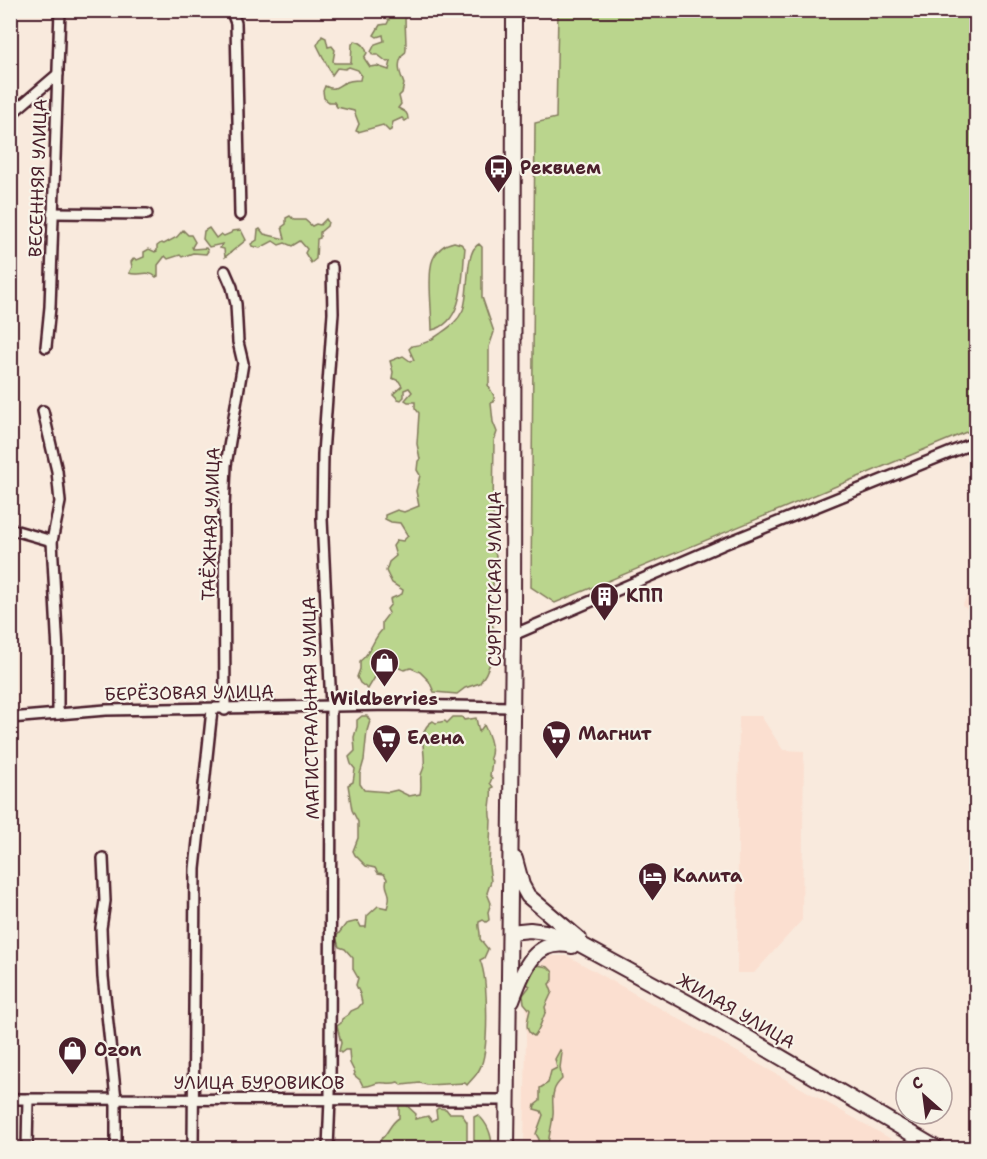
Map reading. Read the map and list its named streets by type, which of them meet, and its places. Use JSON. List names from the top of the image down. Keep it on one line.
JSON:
{"streets":{"main road":["СУРГУТСКАЯ УЛИЦА","ЖИЛАЯ УЛИЦА"],"street":["ВЕСЕННЯЯ УЛИЦА","ТАЁЖНАЯ УЛИЦА","БЕРЁЗОВАЯ УЛИЦА","МАГИСТРАЛЬНАЯ УЛИЦА","УЛИЦА БУРОВИКОВ"]},"crossings":[["ТАЁЖНАЯ УЛИЦА","БЕРЁЗОВАЯ УЛИЦА"],["СУРГУТСКАЯ УЛИЦА","БЕРЁЗОВАЯ УЛИЦА"],["СУРГУТСКАЯ УЛИЦА","ЖИЛАЯ УЛИЦА"],["СУРГУТСКАЯ УЛИЦА","УЛИЦА БУРОВИКОВ"],["БЕРЁЗОВАЯ УЛИЦА","МАГИСТРАЛЬНАЯ УЛИЦА"],["МАГИСТРАЛЬНАЯ УЛИЦА","УЛИЦА БУРОВИКОВ"]],"places":{"bus stop":["Реквием"],"building":["КПП"],"shop":["Wildberries","Ozon"],"supermarket":["Магнит","Елена"],"hotel":["Калита"]},"north":"top left"}
